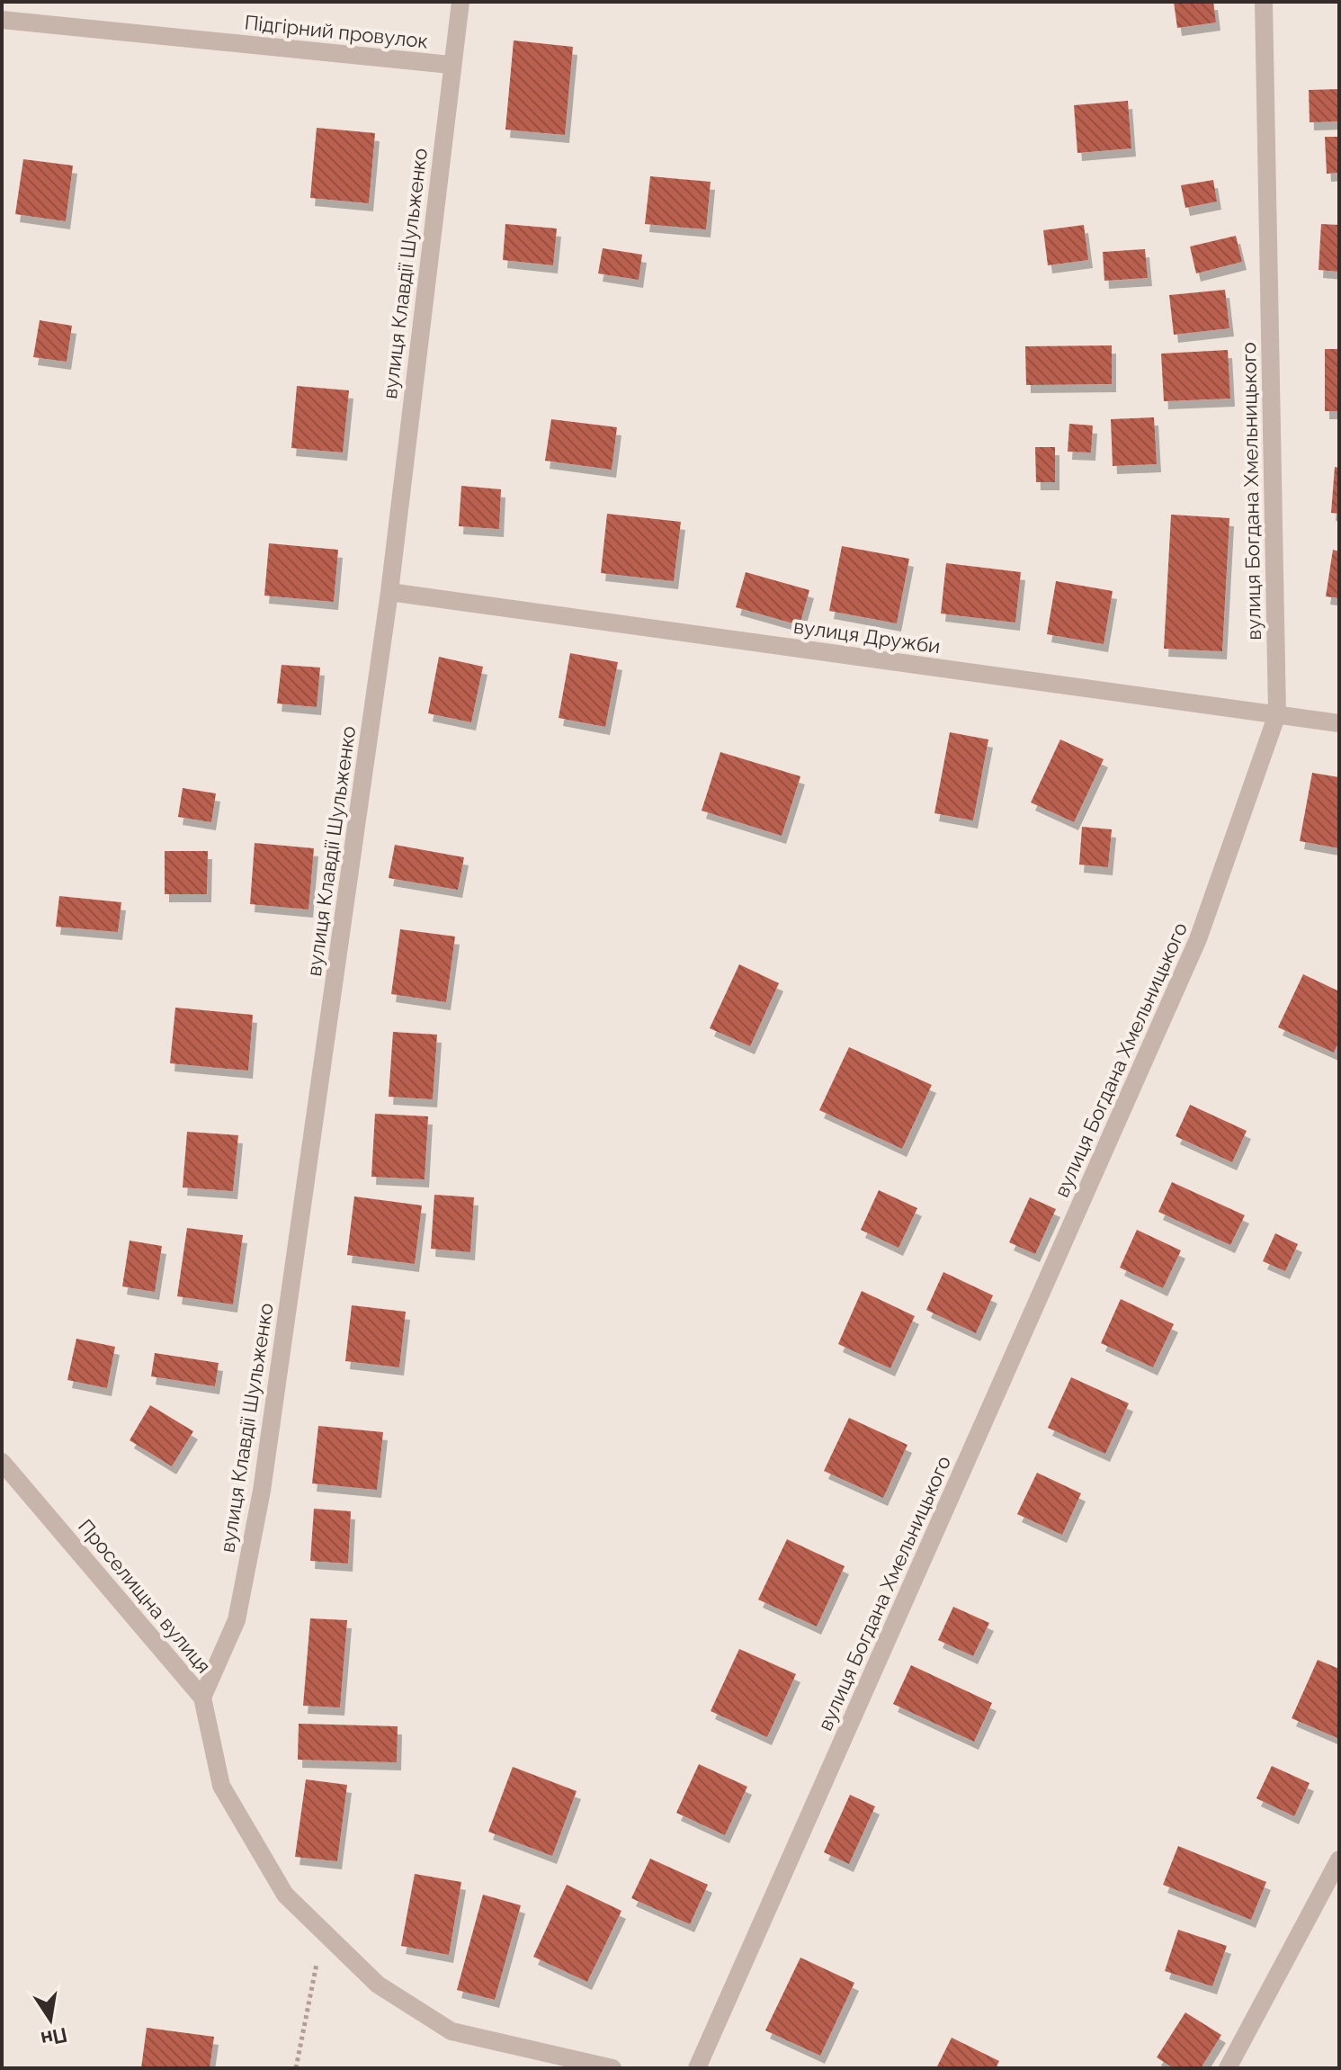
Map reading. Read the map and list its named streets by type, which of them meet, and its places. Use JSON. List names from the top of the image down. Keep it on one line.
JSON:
{"streets":{"street":["Підгірний провулок","вулиця Клавдії Шульженко","вулиця Богдана Хмельницького","вулиця Дружби","Проселищна вулиця"]},"crossings":[["Підгірний провулок","вулиця Клавдії Шульженко"],["вулиця Клавдії Шульженко","вулиця Дружби"],["вулиця Клавдії Шульженко","Проселищна вулиця"],["вулиця Богдана Хмельницького","вулиця Дружби"]],"north":"bottom"}
